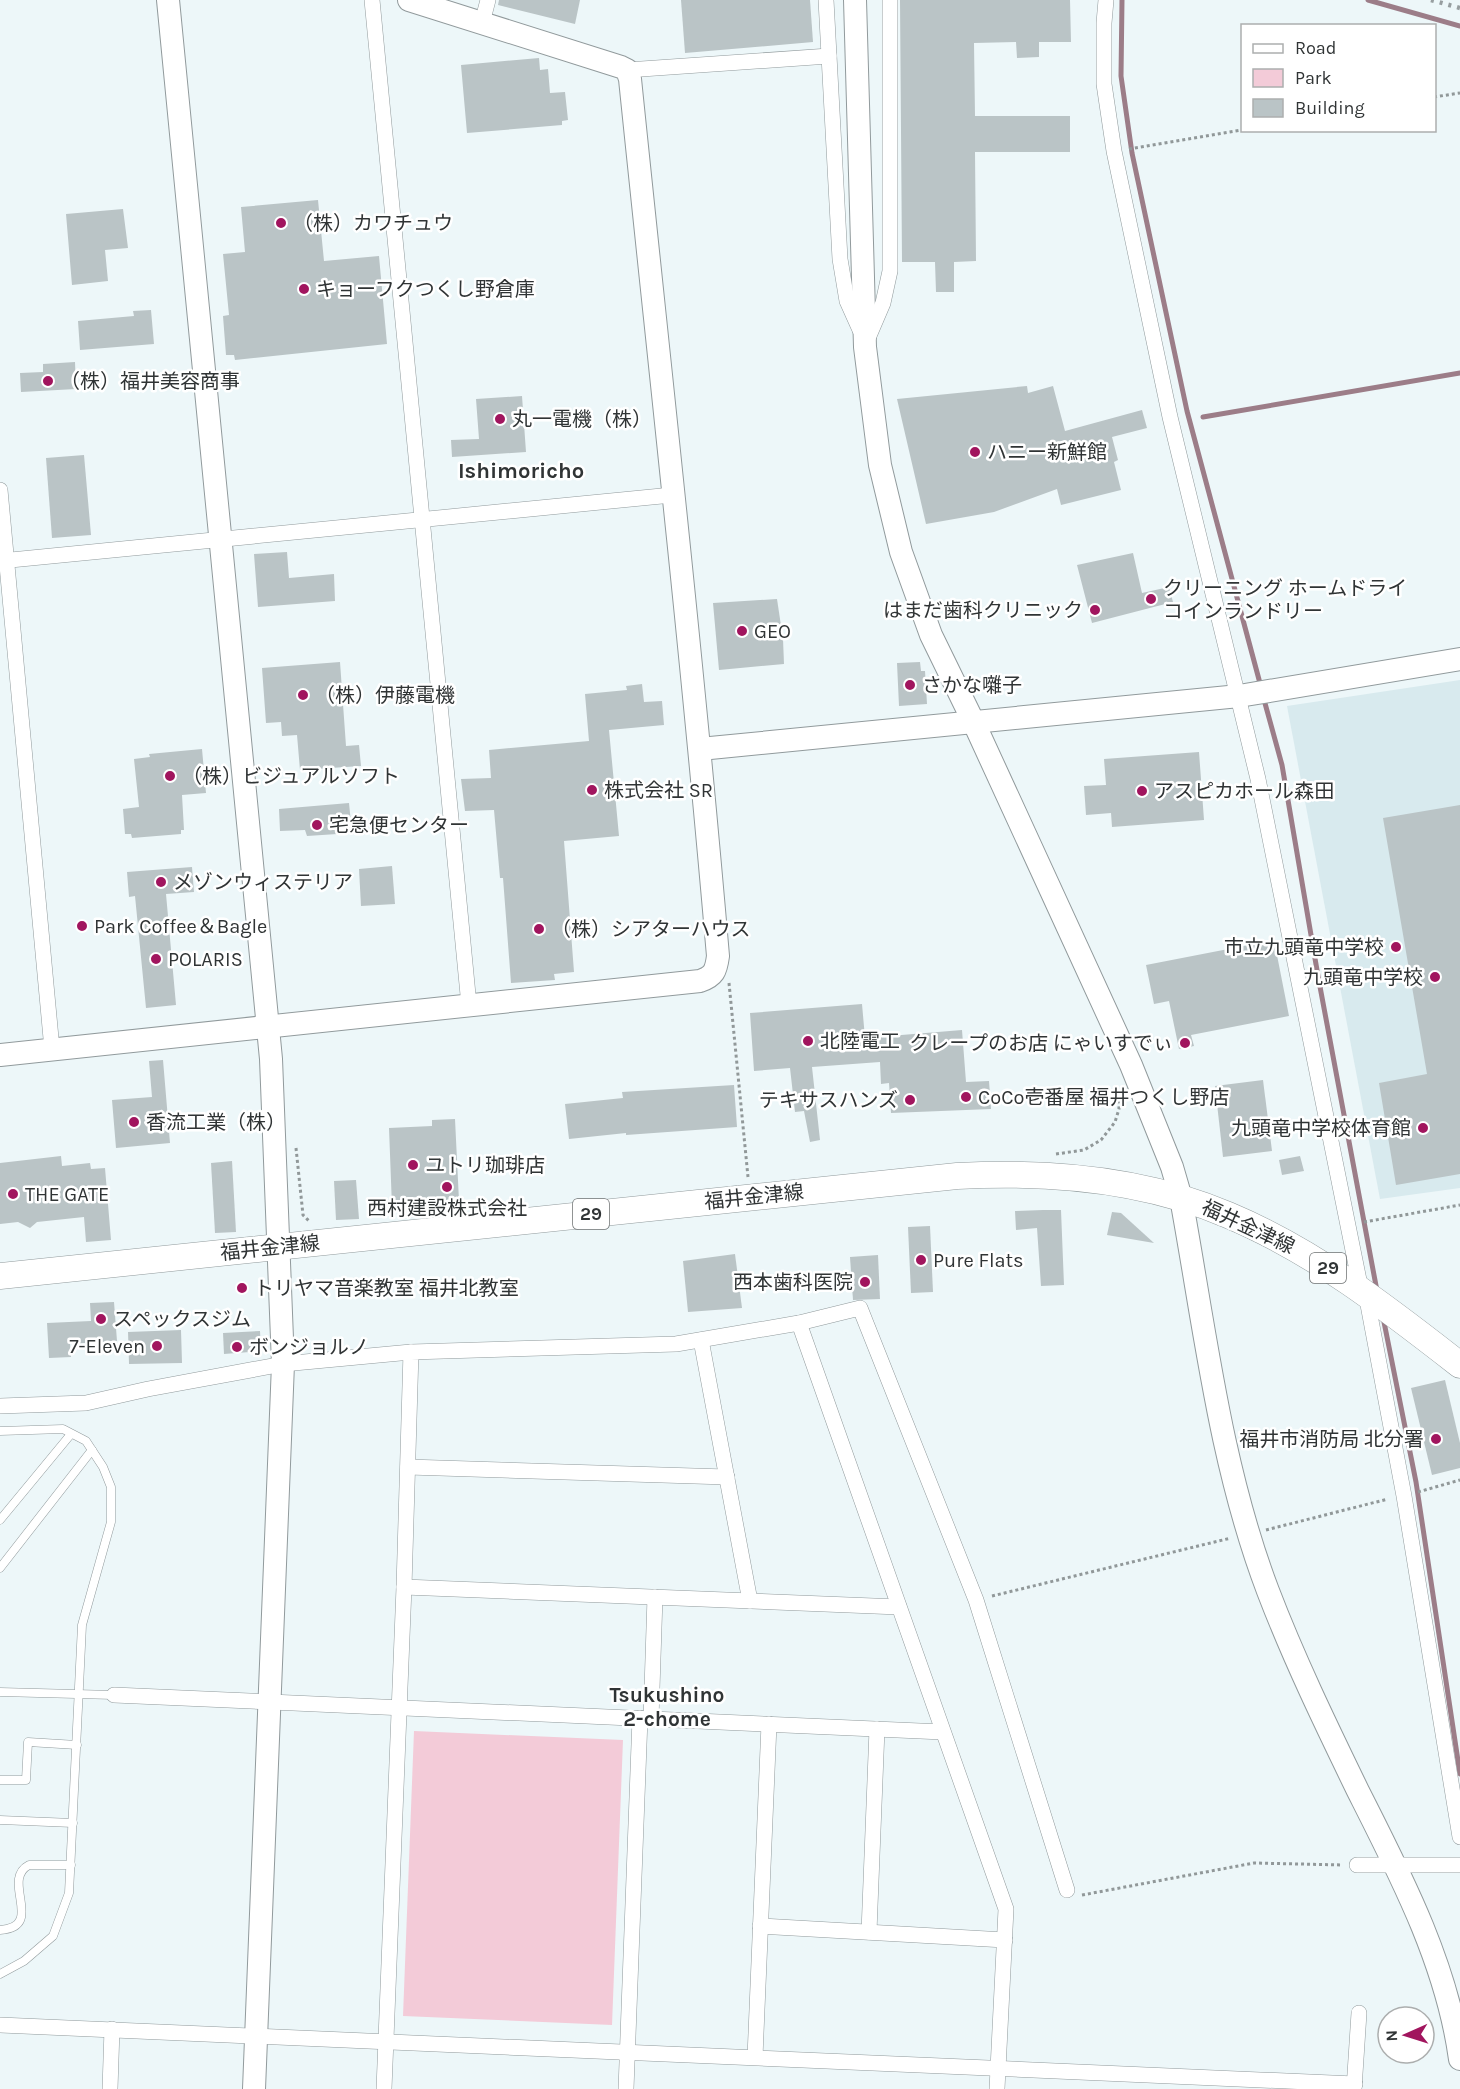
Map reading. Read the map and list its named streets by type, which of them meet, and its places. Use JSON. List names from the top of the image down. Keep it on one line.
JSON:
{"streets":{"main road":["福井金津線","29"]},"districts":["Ishimoricho","Tsukushino 2-chome"],"places":["（株）カワチュウ","キョーフクつくし野倉庫","（株）福井美容商事","丸一電機（株）","ハニー新鮮館","クリーニング ホームドライ コインランドリー","はまだ歯科クリニック","GEO","さかな囃子","（株）伊藤電機","（株）ビジュアルソフト","株式会社 SR","アスピカホール森田","宅急便センター","メゾンウィステリア","Park Coffee＆Bagle","（株）シアターハウス","市立九頭竜中学校","POLARIS","九頭竜中学校","北陸電工","クレープのお店 にゃいすでぃ","CoCo壱番屋 福井つくし野店","テキサスハンズ","香流工業（株）","九頭竜中学校体育館","ユトリ珈琲店","西村建設株式会社","THE GATE","Pure Flats","西本歯科医院","トリヤマ音楽教室 福井北教室","スペックスジム","7-Eleven","ボンジョルノ","福井市消防局 北分署"],"legend":["Road","Park","Building"],"north":"left"}
